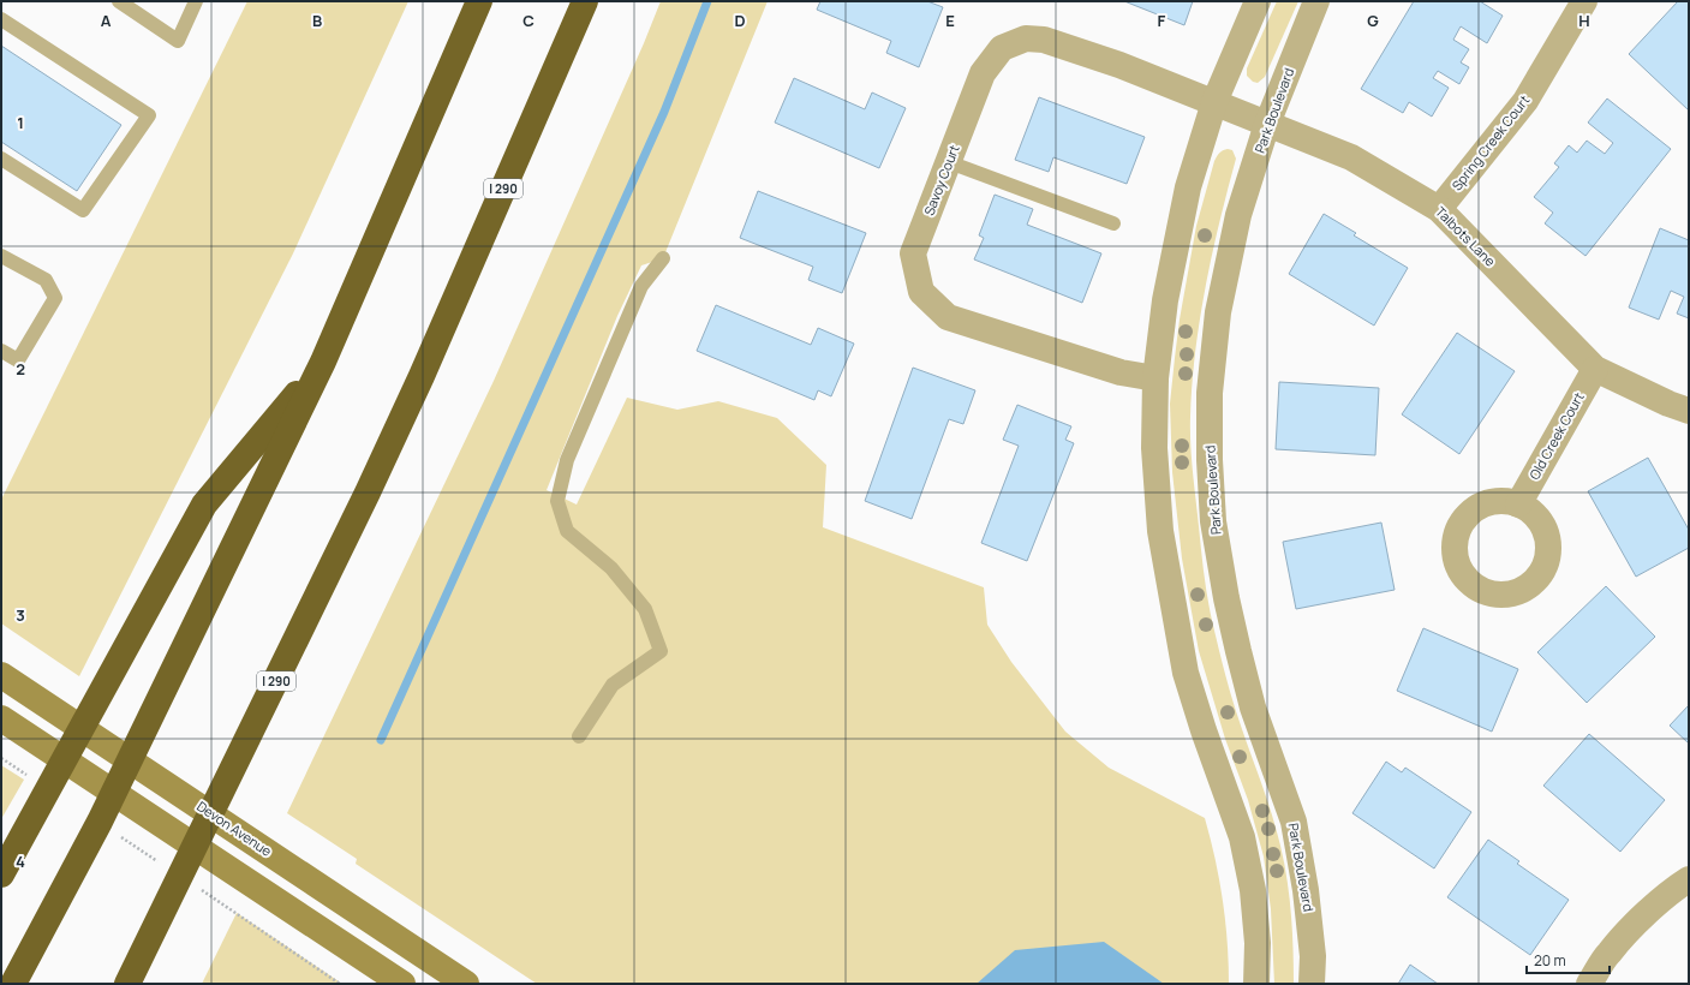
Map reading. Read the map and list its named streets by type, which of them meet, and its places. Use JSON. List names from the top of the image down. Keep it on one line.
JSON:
{"streets":{"highway":["I 290"],"main road":["Devon Avenue"],"street":["Park Boulevard","Spring Creek Court","Savoy Court","Talbots Lane","Old Creek Court"]},"crossings":[["Park Boulevard","Talbots Lane"],["Spring Creek Court","Talbots Lane"],["Savoy Court","Talbots Lane"],["Talbots Lane","Old Creek Court"]],"scale_bar":"20 m","grid":{"columns":["A","B","C","D","E","F","G","H"],"rows":["1","2","3","4"]}}
